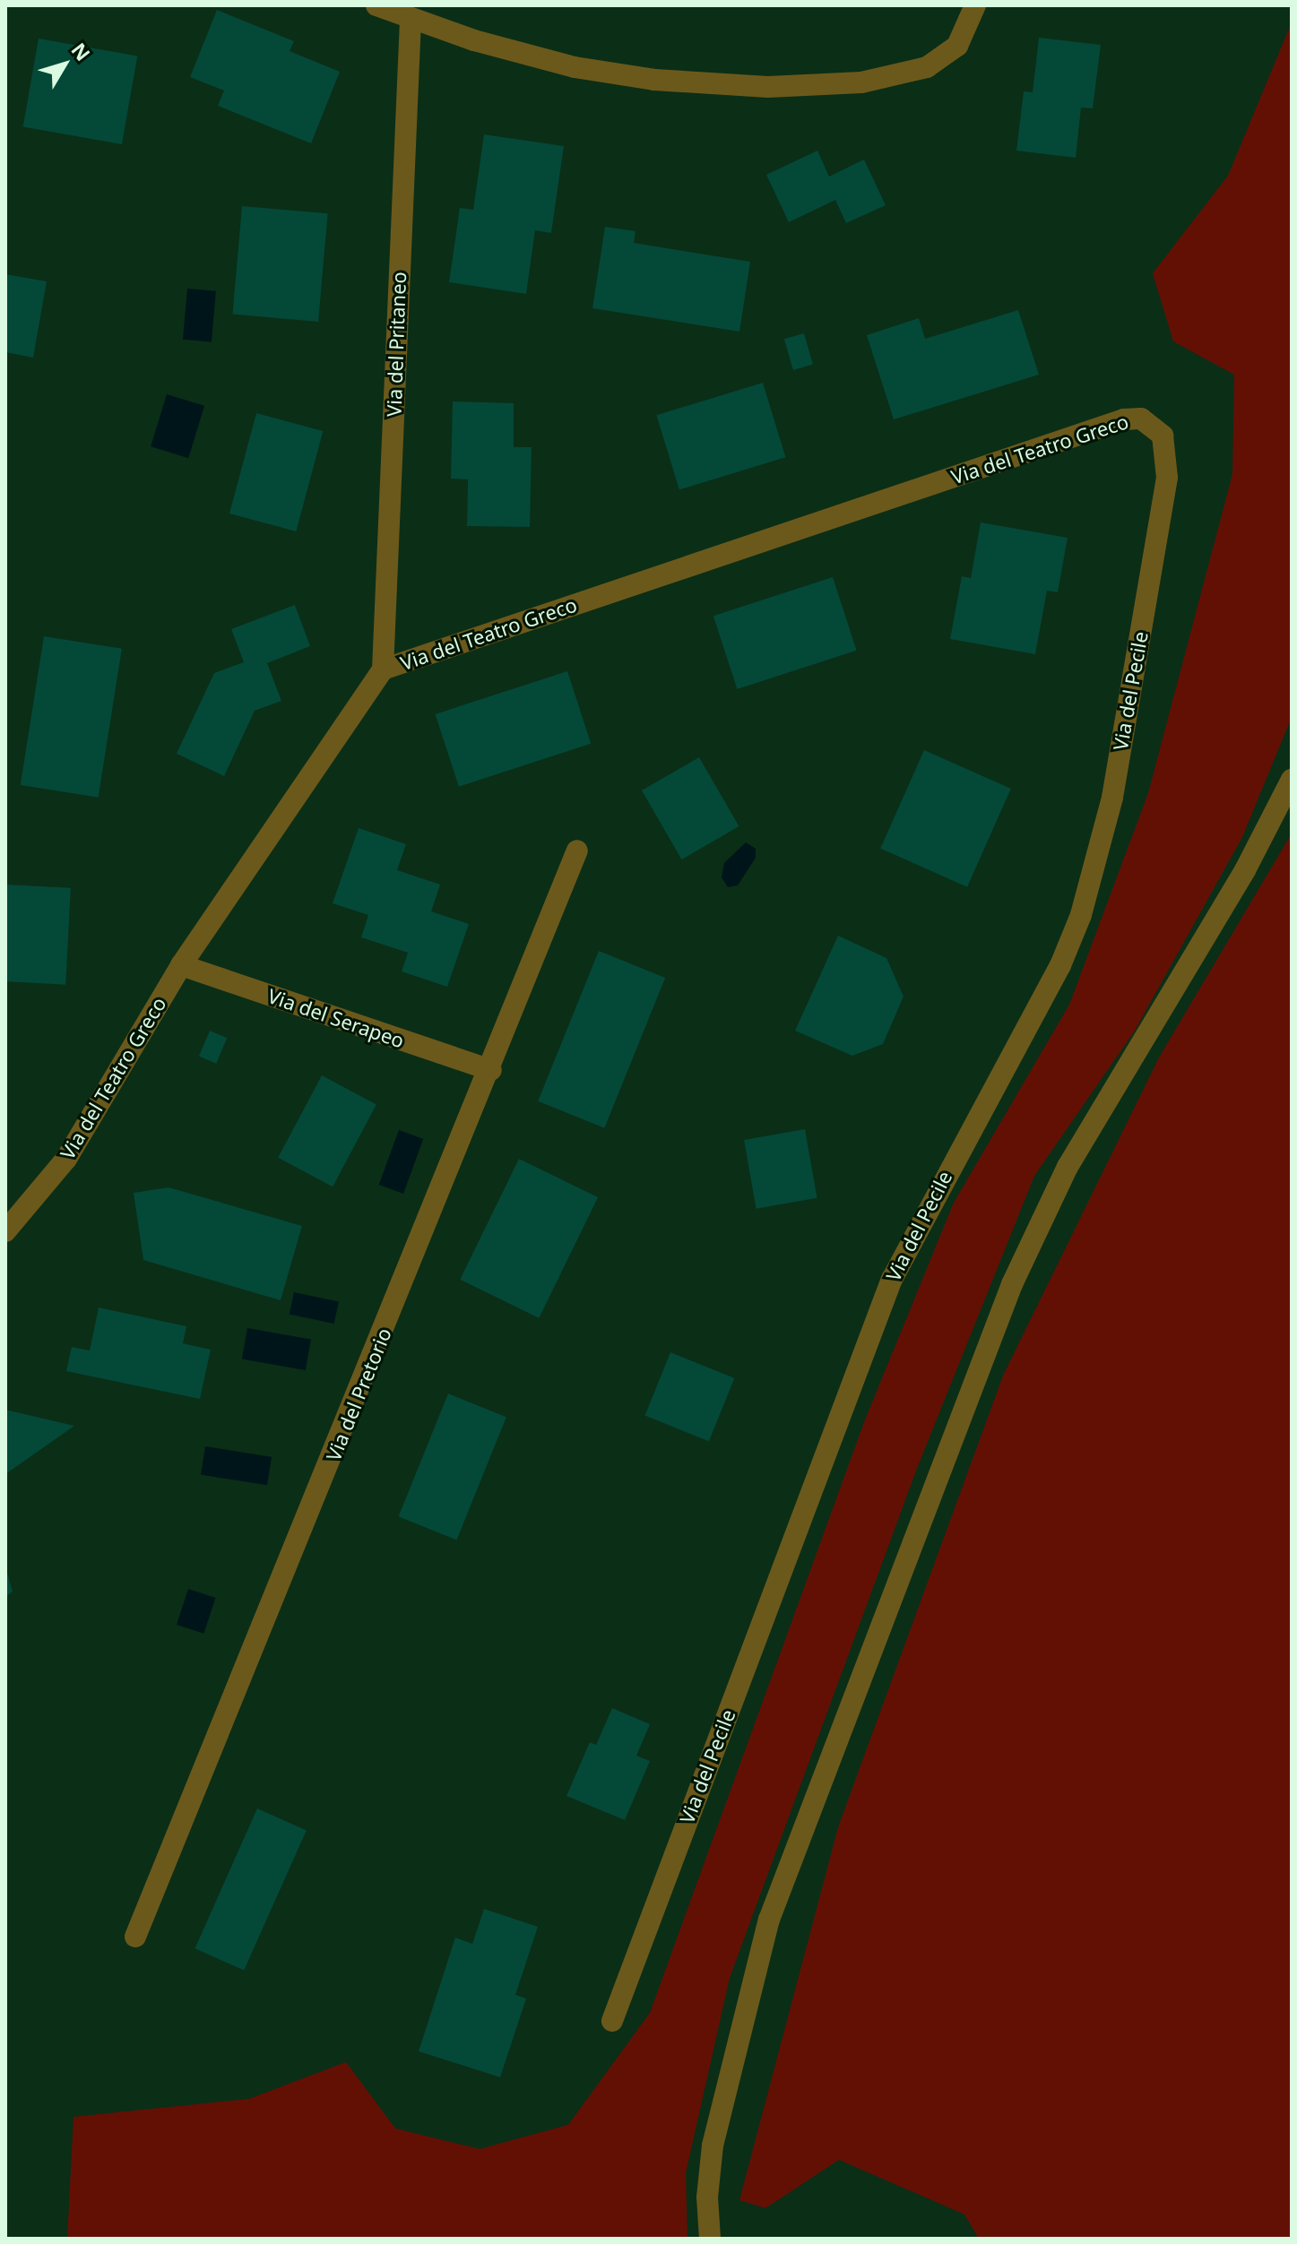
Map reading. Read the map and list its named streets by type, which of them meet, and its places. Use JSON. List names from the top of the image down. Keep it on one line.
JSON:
{"streets":{"street":["Via del Pritaneo","Via del Teatro Greco","Via del Pecile","Via del Serapeo","Via del Pretorio"]},"crossings":[["Via del Pritaneo","Via del Teatro Greco"],["Via del Teatro Greco","Via del Pecile"],["Via del Teatro Greco","Via del Serapeo"],["Via del Serapeo","Via del Pretorio"]],"north":"top right"}
